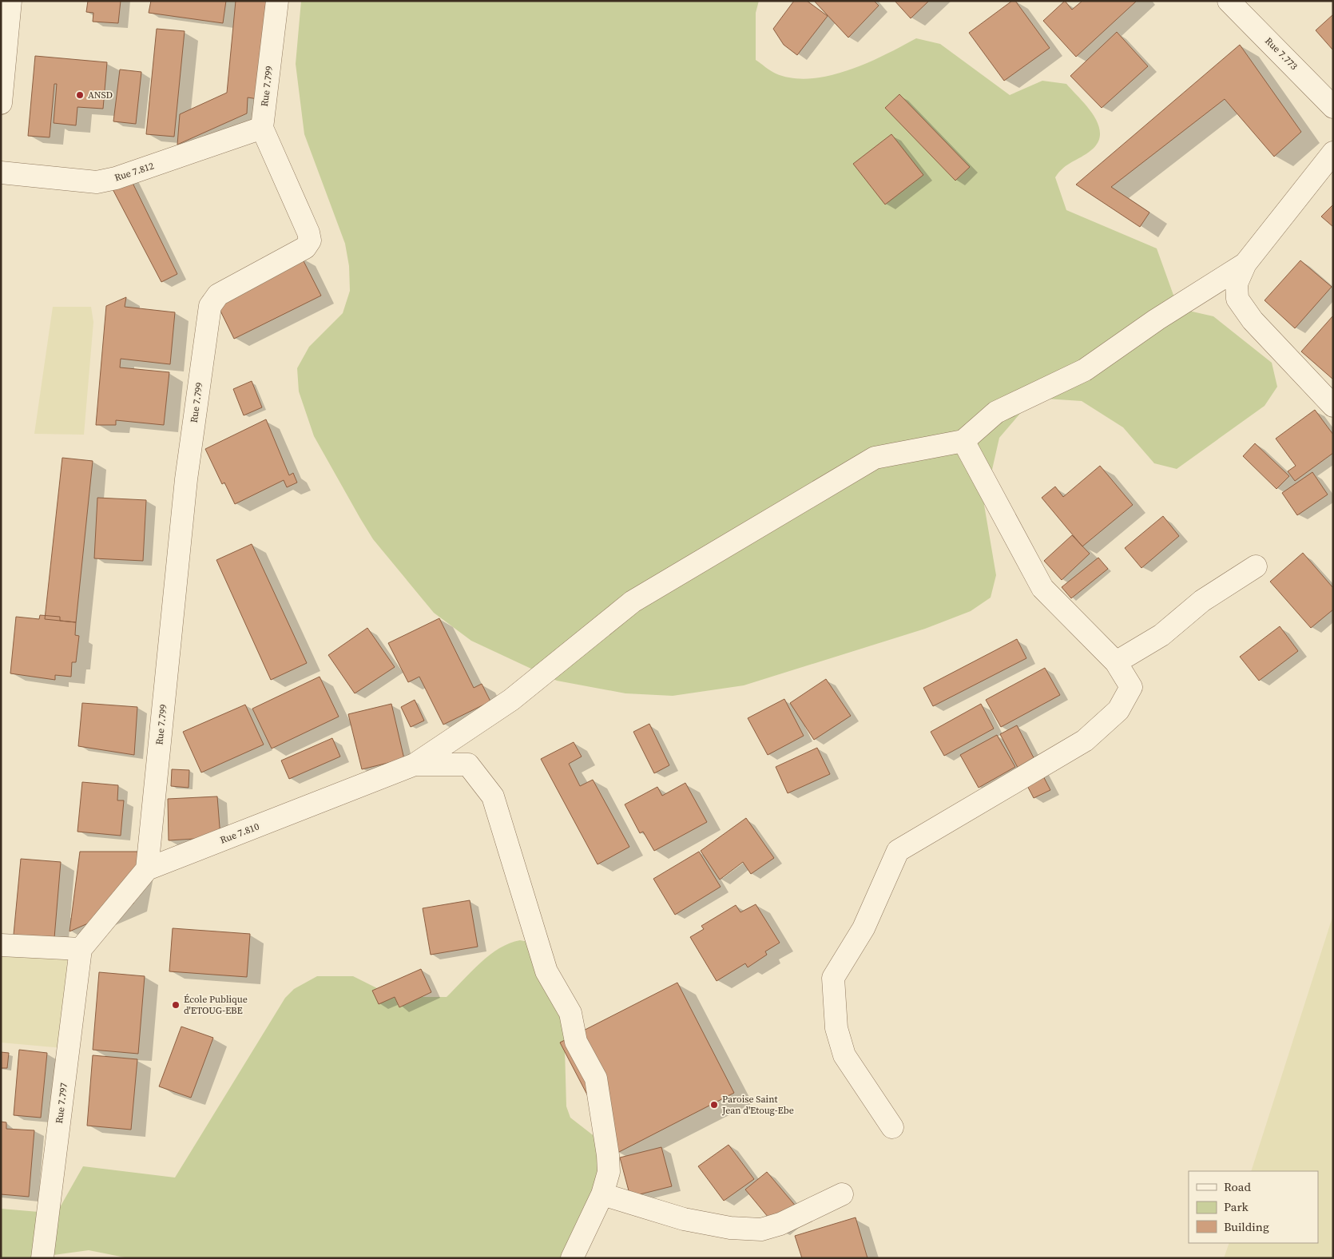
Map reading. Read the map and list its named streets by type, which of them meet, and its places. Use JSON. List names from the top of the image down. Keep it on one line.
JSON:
{"streets":{"street":["Rue 7.773","Rue 7.799","Rue 7.812","Rue 7.810","Rue 7.797"]},"crossings":[["Rue 7.799","Rue 7.812"],["Rue 7.799","Rue 7.810"],["Rue 7.810","Rue 7.797"]],"places":["ANSD","École Publique d'ETOUG-EBE","Paroise Saint Jean d'Etoug-Ebe"],"legend":["Road","Park","Building"]}
